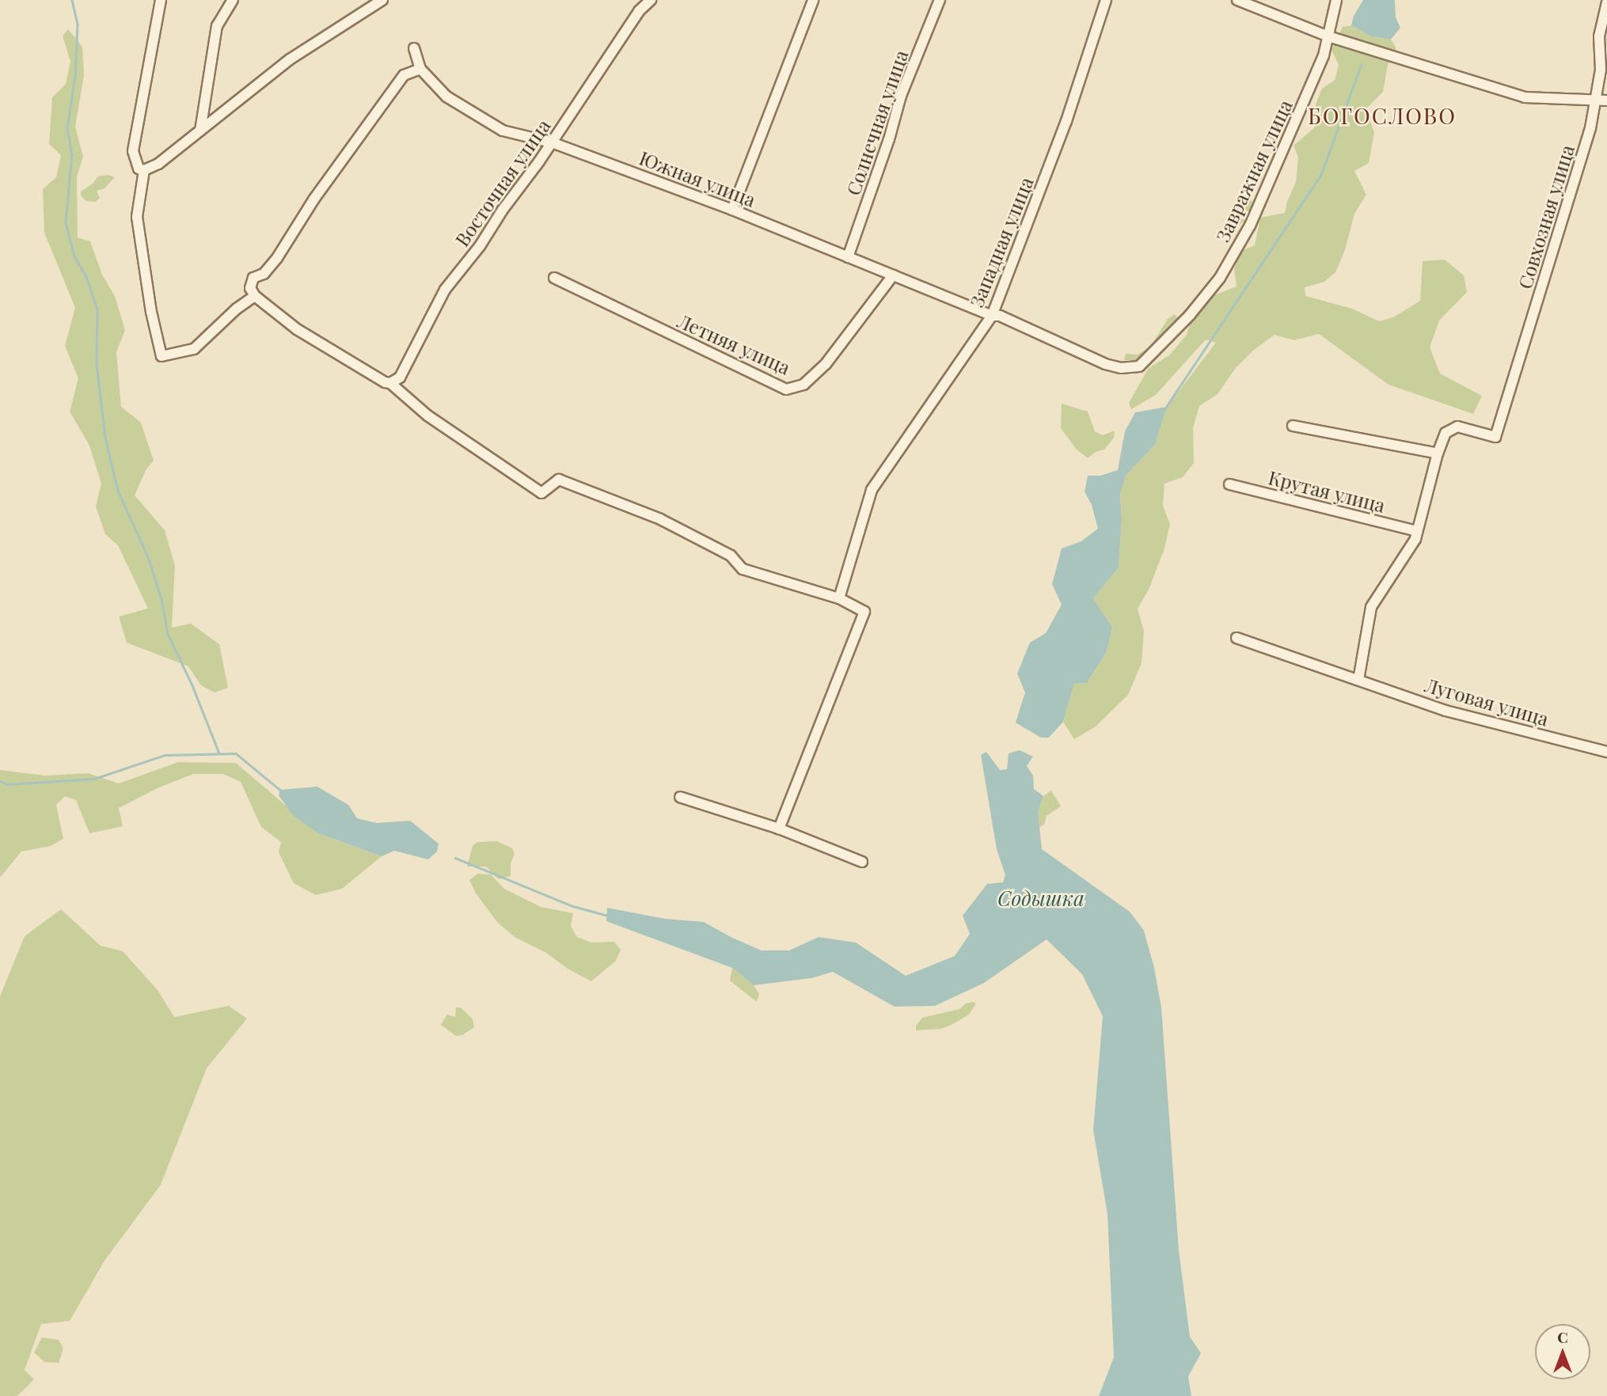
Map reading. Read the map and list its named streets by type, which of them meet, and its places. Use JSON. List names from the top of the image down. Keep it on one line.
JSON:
{"streets":{"street":["Солнечная улица","Завражная улица","Южная улица","Восточная улица","Совхозная улица","Западная улица","Летняя улица","Крутая улица","Луговая улица"]},"crossings":[["Солнечная улица","Южная улица"],["Завражная улица","Южная улица"],["Завражная улица","Западная улица"],["Южная улица","Восточная улица"],["Южная улица","Западная улица"],["Южная улица","Летняя улица"]],"districts":["БОГОСЛОВО"],"water":["Содышка"],"north":"top"}
